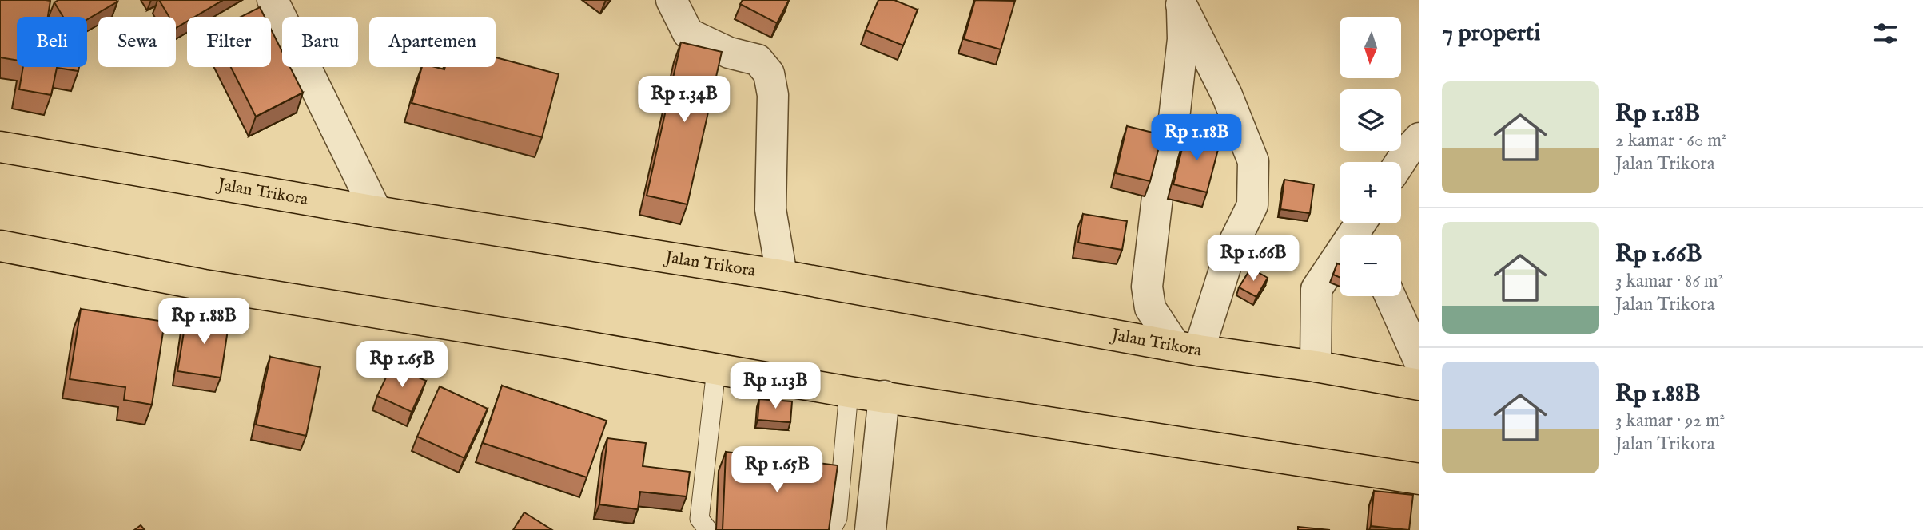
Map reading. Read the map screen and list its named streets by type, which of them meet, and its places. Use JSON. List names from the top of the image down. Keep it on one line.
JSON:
{"streets":{"main road":["Jalan Trikora"]},"north":"bottom","page":{"heading":"7 properti","map_buttons":["+","−"],"chip":["Beli","Sewa","Filter","Baru","Apartemen"],"list":[{"name":"Rp 1.18B","note":"2 kamar · 60 m² · Jalan Trikora"},{"name":"Rp 1.66B","note":"3 kamar · 86 m² · Jalan Trikora"},{"name":"Rp 1.88B","note":"3 kamar · 92 m² · Jalan Trikora"}],"price":["Rp 1.34B","Rp 1.18B","Rp 1.66B","Rp 1.88B","Rp 1.65B","Rp 1.13B","Rp 1.65B"]}}
